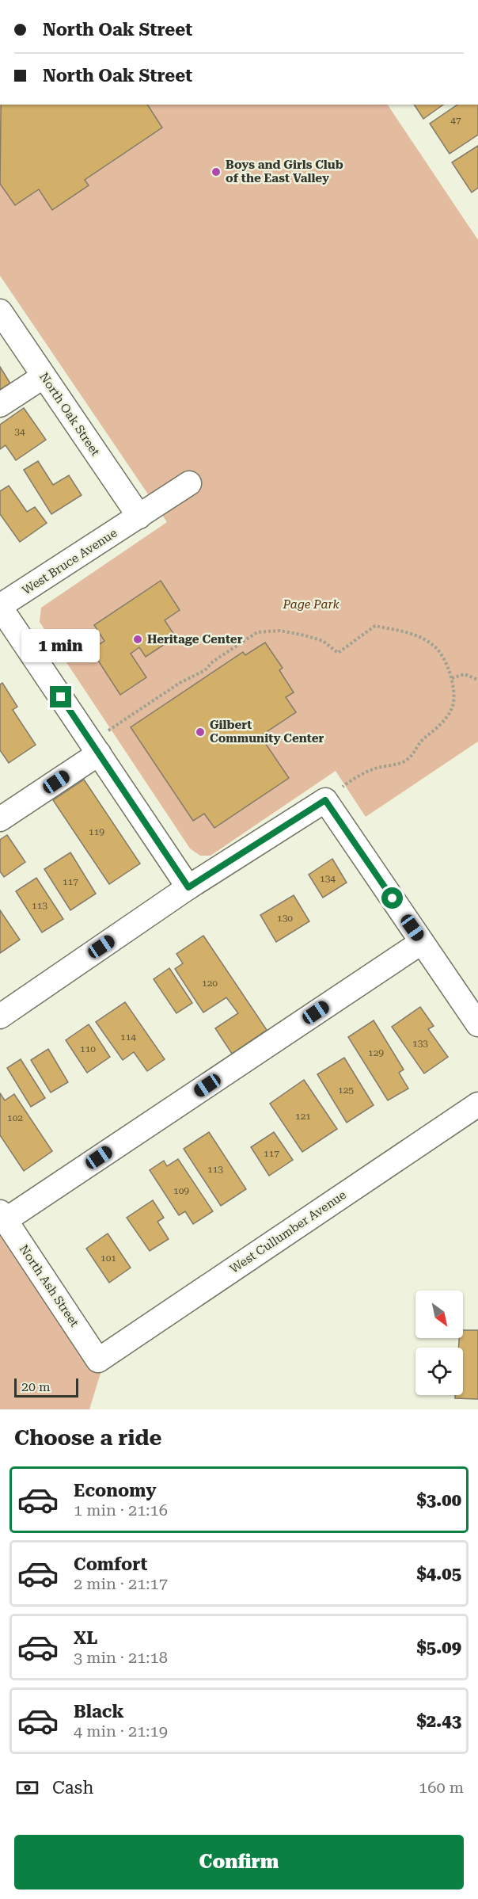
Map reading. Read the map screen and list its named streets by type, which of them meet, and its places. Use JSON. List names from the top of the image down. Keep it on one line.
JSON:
{"streets":{"street":["North Oak Street","West Bruce Avenue","West Cullumber Avenue","North Ash Street"]},"crossings":[["North Oak Street","West Bruce Avenue"],["West Cullumber Avenue","North Ash Street"]],"parks":["Page Park"],"places":["Boys and Girls Club of the East Valley","Heritage Center","Gilbert Community Center"],"house_numbers":["47","34","119","134","117","113","130","120","114","133","110","129","125","121","102","117","113","109","101"],"scale_bar":"20 m","north":"bottom right","page":{"banner":["North Oak Street","North Oak Street"],"bubble":"1 min","scale":"20 m","heading":"Choose a ride","list":[{"name":"Economy","note":"1 min · 21:16","value":"$3.00"},{"name":"Comfort","note":"2 min · 21:17","value":"$4.05"},{"name":"XL","note":"3 min · 21:18","value":"$5.09"},{"name":"Black","note":"4 min · 21:19","value":"$2.43"}],"pay":["Cash","160 m"],"buttons":"Confirm"}}
